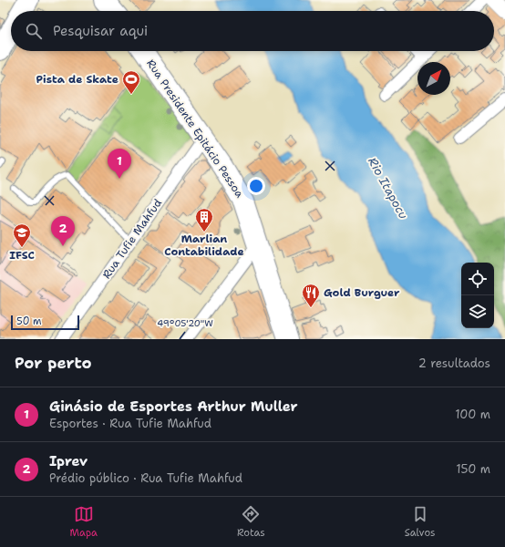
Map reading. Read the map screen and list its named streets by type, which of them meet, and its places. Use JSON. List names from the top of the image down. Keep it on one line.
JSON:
{"streets":{"highway":["Rua Presidente Epitácio Pessoa"],"street":["Rua Tufie Mahfud"]},"crossings":[["Rua Presidente Epitácio Pessoa","Rua Tufie Mahfud"]],"water":["Rio Itapocu"],"places":{"sports":["Pista de Skate"],"building":["Marlian Contabilidade"],"school or university":["IFSC"],"restaurant":["Gold Burguer"]},"scale_bar":"50 m","north":"top right","page":{"search":"Pesquisar aqui","pins":["1","2"],"scale":"50 m","heading":["Por perto","2 resultados"],"list":[{"mark":"1","name":"Ginásio de Esportes Arthur Muller","note":"Esportes · Rua Tufie Mahfud","value":"100 m"},{"mark":"2","name":"Iprev","note":"Prédio público · Rua Tufie Mahfud","value":"150 m"}],"nav":["Mapa","Rotas","Salvos"]},"coordinates":["49°05'20\"W"]}
